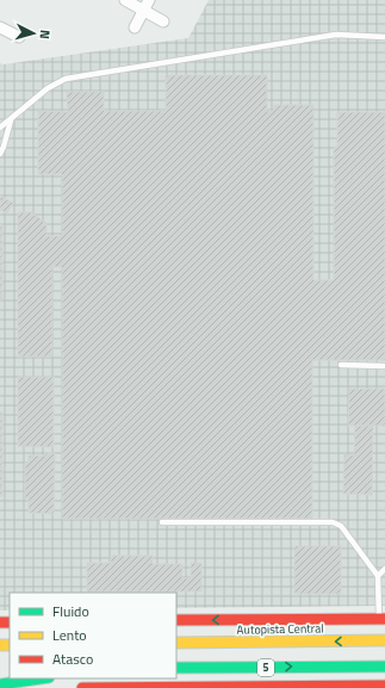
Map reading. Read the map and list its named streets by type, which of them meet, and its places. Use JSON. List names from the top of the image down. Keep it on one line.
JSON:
{"streets":{"main road":["Autopista Central","5"]},"legend":["Fluido","Lento","Atasco"],"north":"right"}
